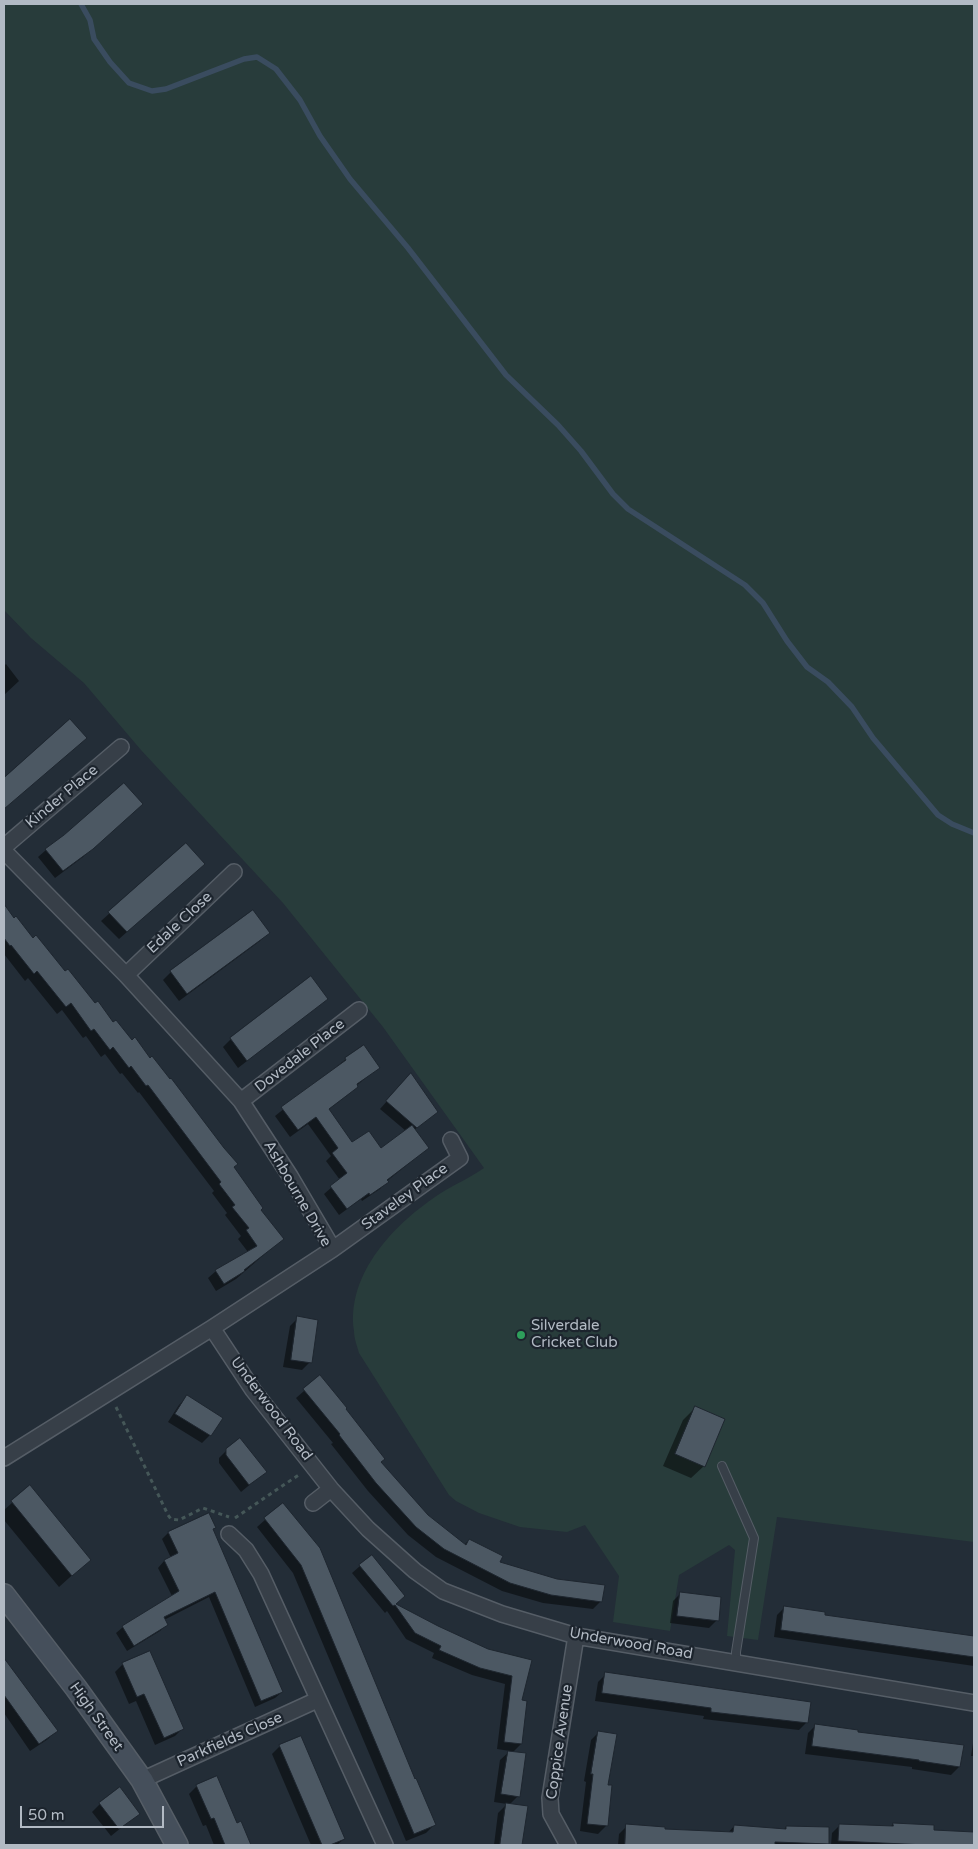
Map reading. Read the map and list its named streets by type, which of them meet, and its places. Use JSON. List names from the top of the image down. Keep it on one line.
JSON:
{"streets":{"main road":["High Street"],"street":["Kinder Place","Edale Close","Dovedale Place","Ashbourne Drive","Staveley Place","Underwood Road","Parkfields Close","Coppice Avenue"]},"crossings":[["Edale Close","Ashbourne Drive"],["Dovedale Place","Ashbourne Drive"],["Ashbourne Drive","Staveley Place"],["Ashbourne Drive","Underwood Road"],["Underwood Road","Coppice Avenue"],["High Street","Parkfields Close"]],"places":["Silverdale Cricket Club"],"scale_bar":"50 m"}
